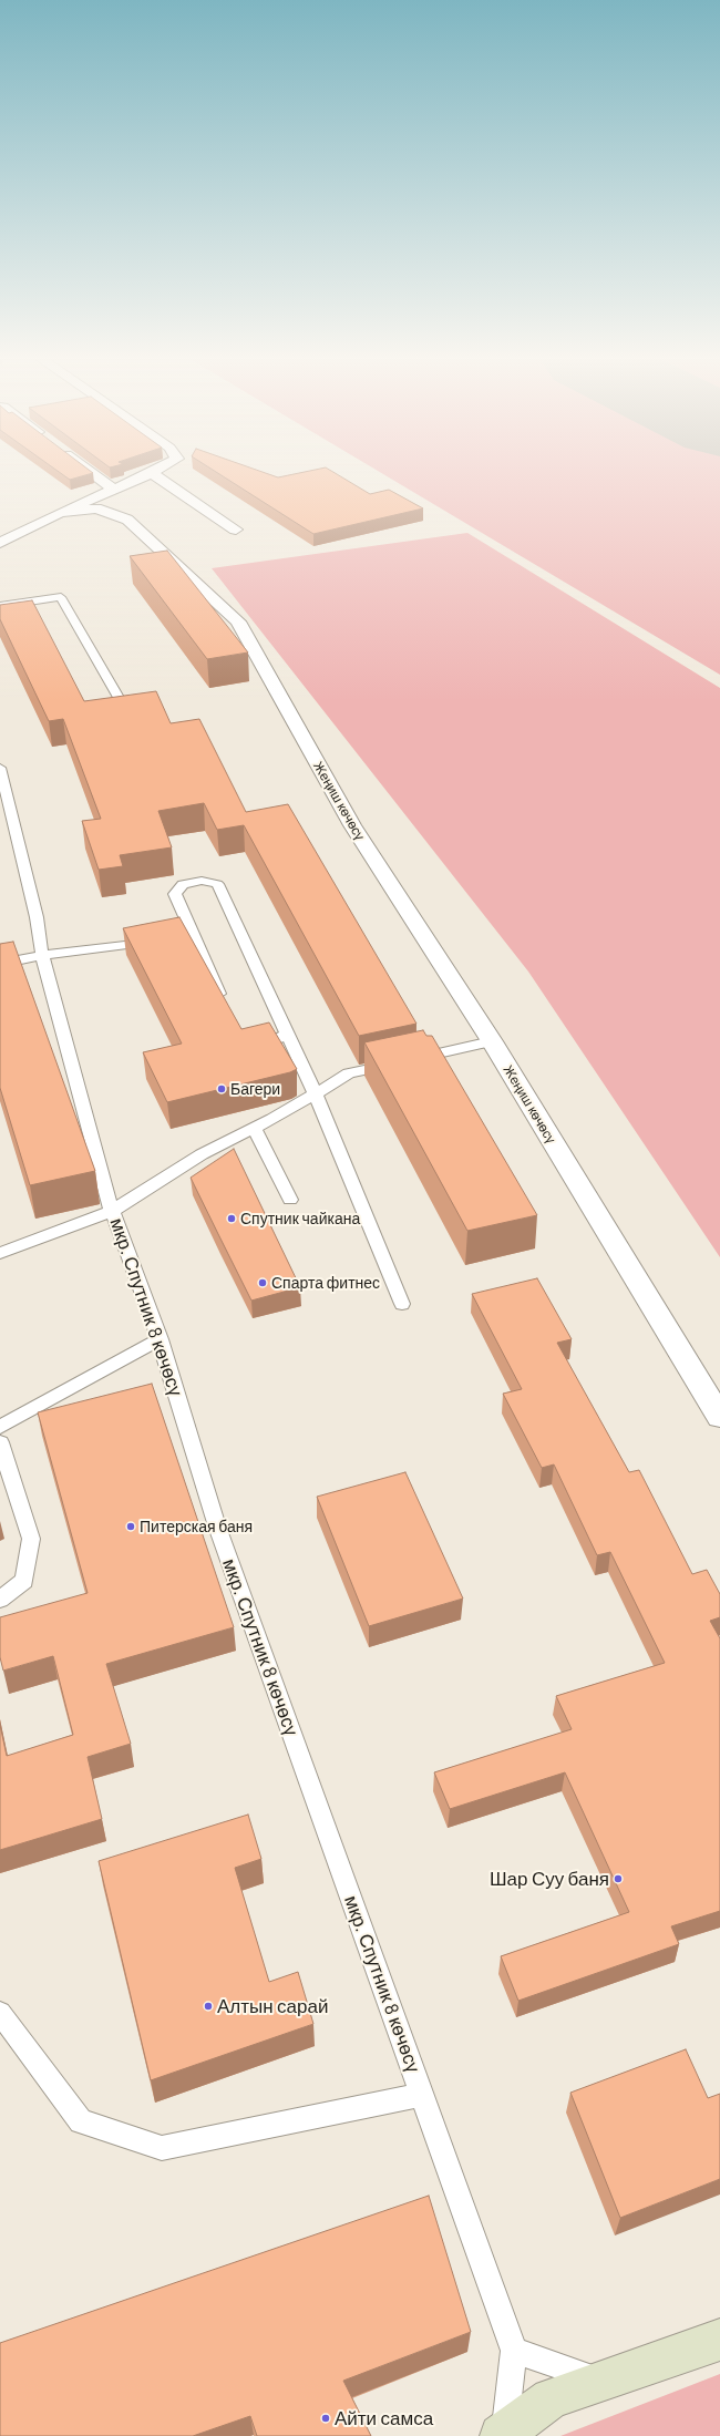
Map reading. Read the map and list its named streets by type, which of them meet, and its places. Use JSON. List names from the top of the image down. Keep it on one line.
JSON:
{"streets":{"street":["Жеңиш көчөсү"],"lane":["мкр. Спутник 8 көчөсү"]},"crossings":[["Жеңиш көчөсү","мкр. Спутник 8 көчөсү"]],"places":["Багери","Спутник чайкана","Спарта фитнес","Питерская баня","Шар Суу баня","Алтын сарай","Айти самса"]}
